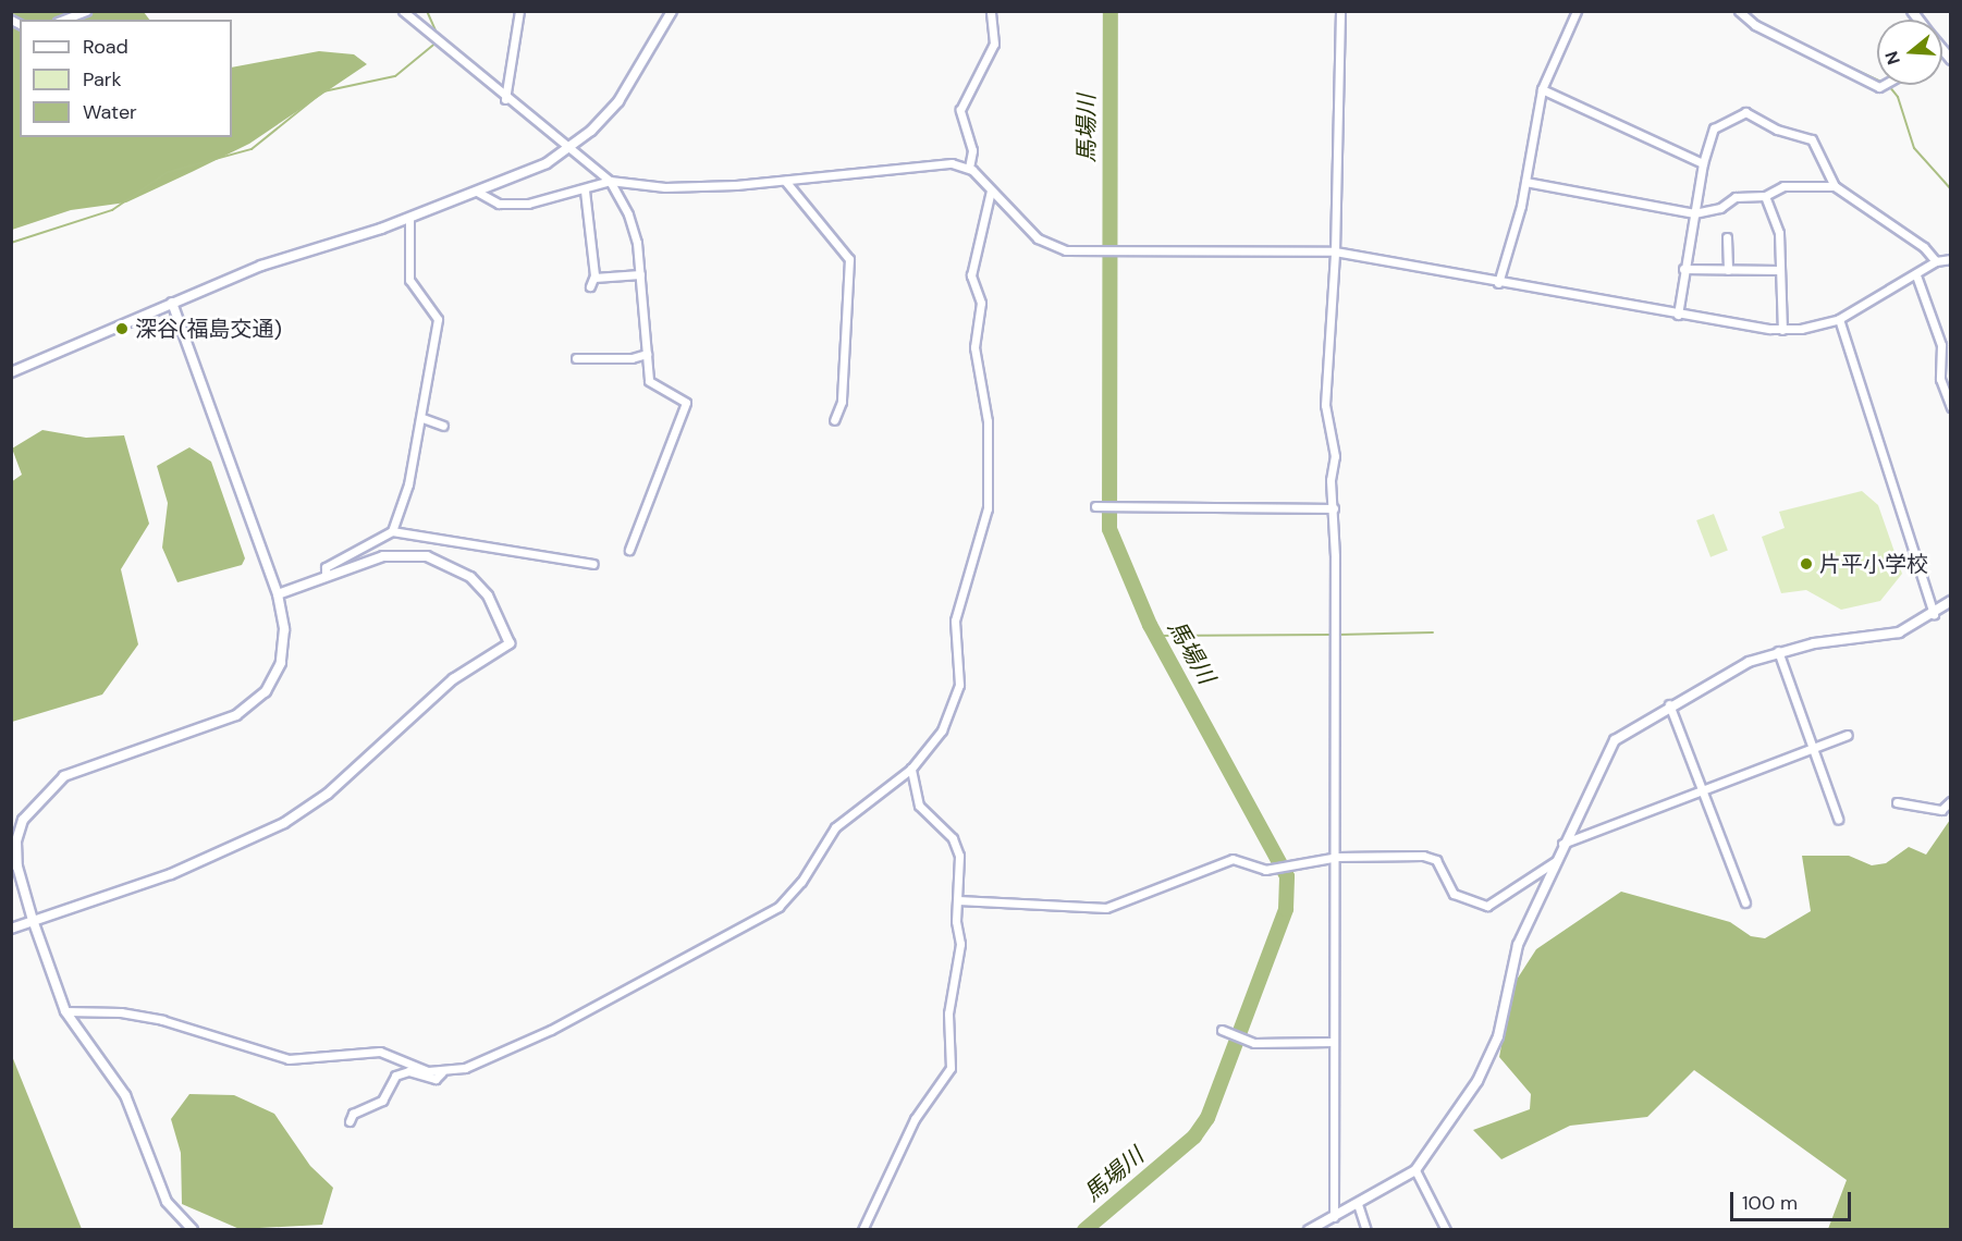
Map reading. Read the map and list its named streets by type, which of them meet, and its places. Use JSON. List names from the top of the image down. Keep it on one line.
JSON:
{"water":["馬場川"],"places":["深谷(福島交通)","片平小学校"],"legend":["Road","Park","Water"],"scale_bar":"100 m","north":"left"}
